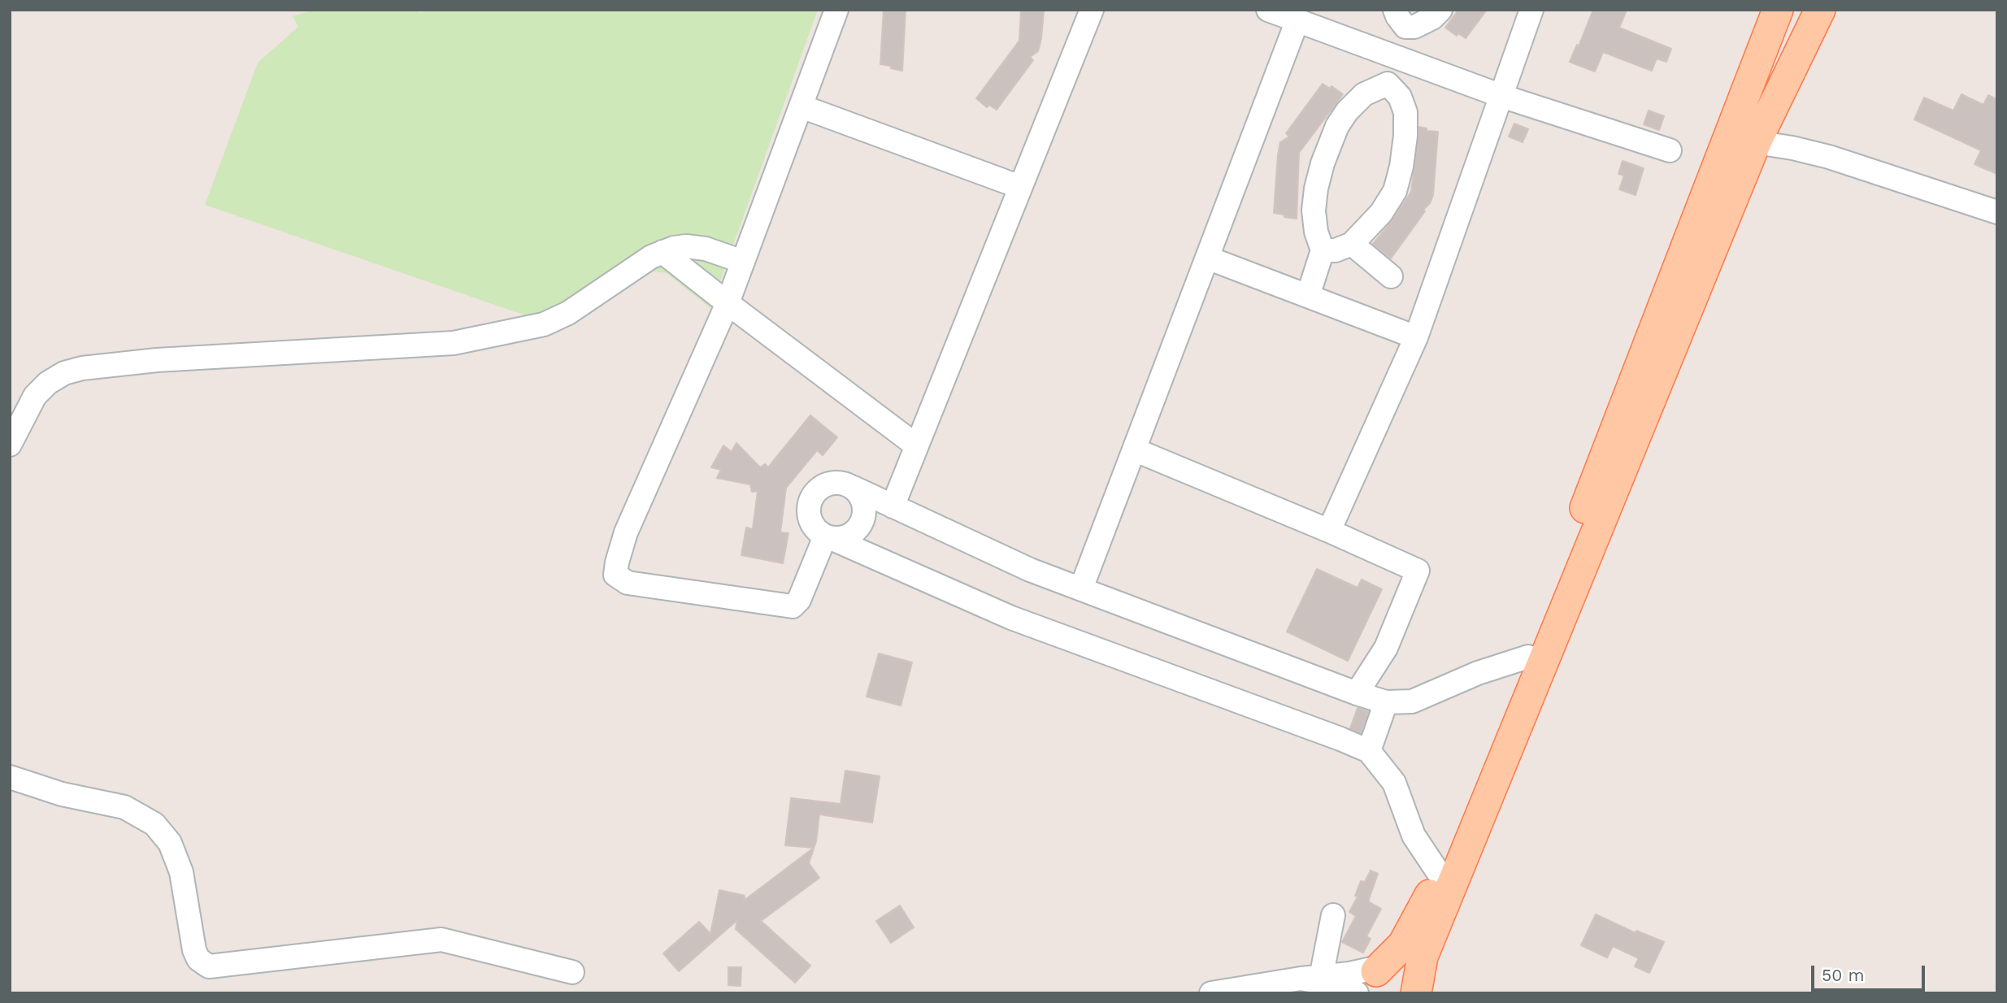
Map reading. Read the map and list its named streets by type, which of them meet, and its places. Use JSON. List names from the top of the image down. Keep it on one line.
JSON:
{"scale_bar":"50 m"}
